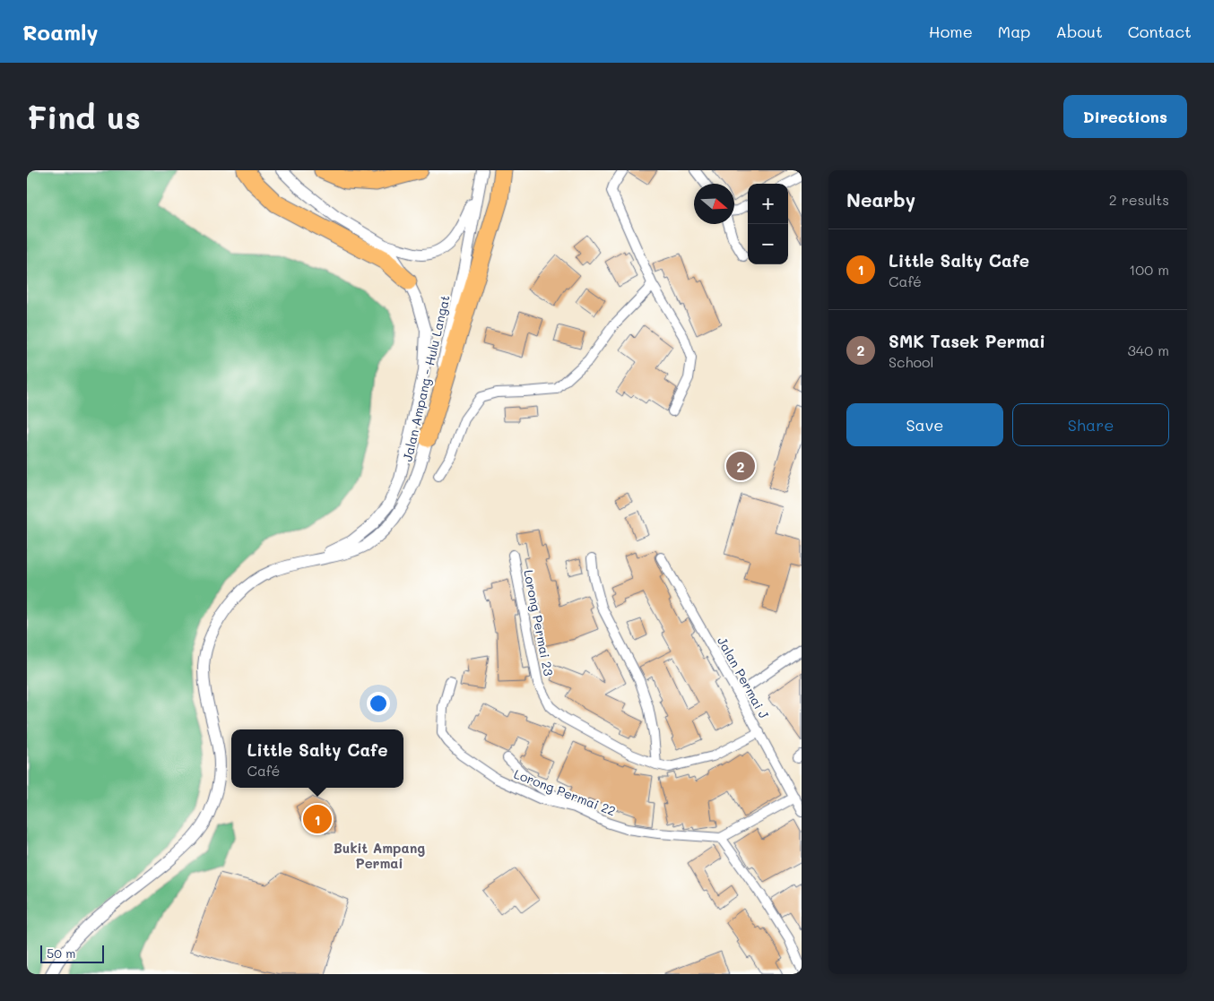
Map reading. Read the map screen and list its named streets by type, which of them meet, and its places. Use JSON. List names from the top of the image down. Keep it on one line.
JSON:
{"streets":{"street":["Jalan Ampang - Hulu Langat","Lorong Permai 23","Jalan Permai J","Lorong Permai 22"]},"crossings":[["Lorong Permai 23","Jalan Permai J"]],"districts":["Bukit Ampang Permai"],"scale_bar":"50 m","north":"right","page":{"header":"Roamly","nav":["Home","Map","About","Contact"],"buttons":["Directions",["Save","Share"]],"title":"Find us","heading":["Nearby","2 results"],"map_buttons":["+","−"],"list":[{"mark":"1","name":"Little Salty Cafe","note":"Café","value":"100 m"},{"mark":"2","name":"SMK Tasek Permai","note":"School","value":"340 m"}],"pins":["2","1"],"popup":["Little Salty Cafe","Café"],"scale":"50 m"}}
